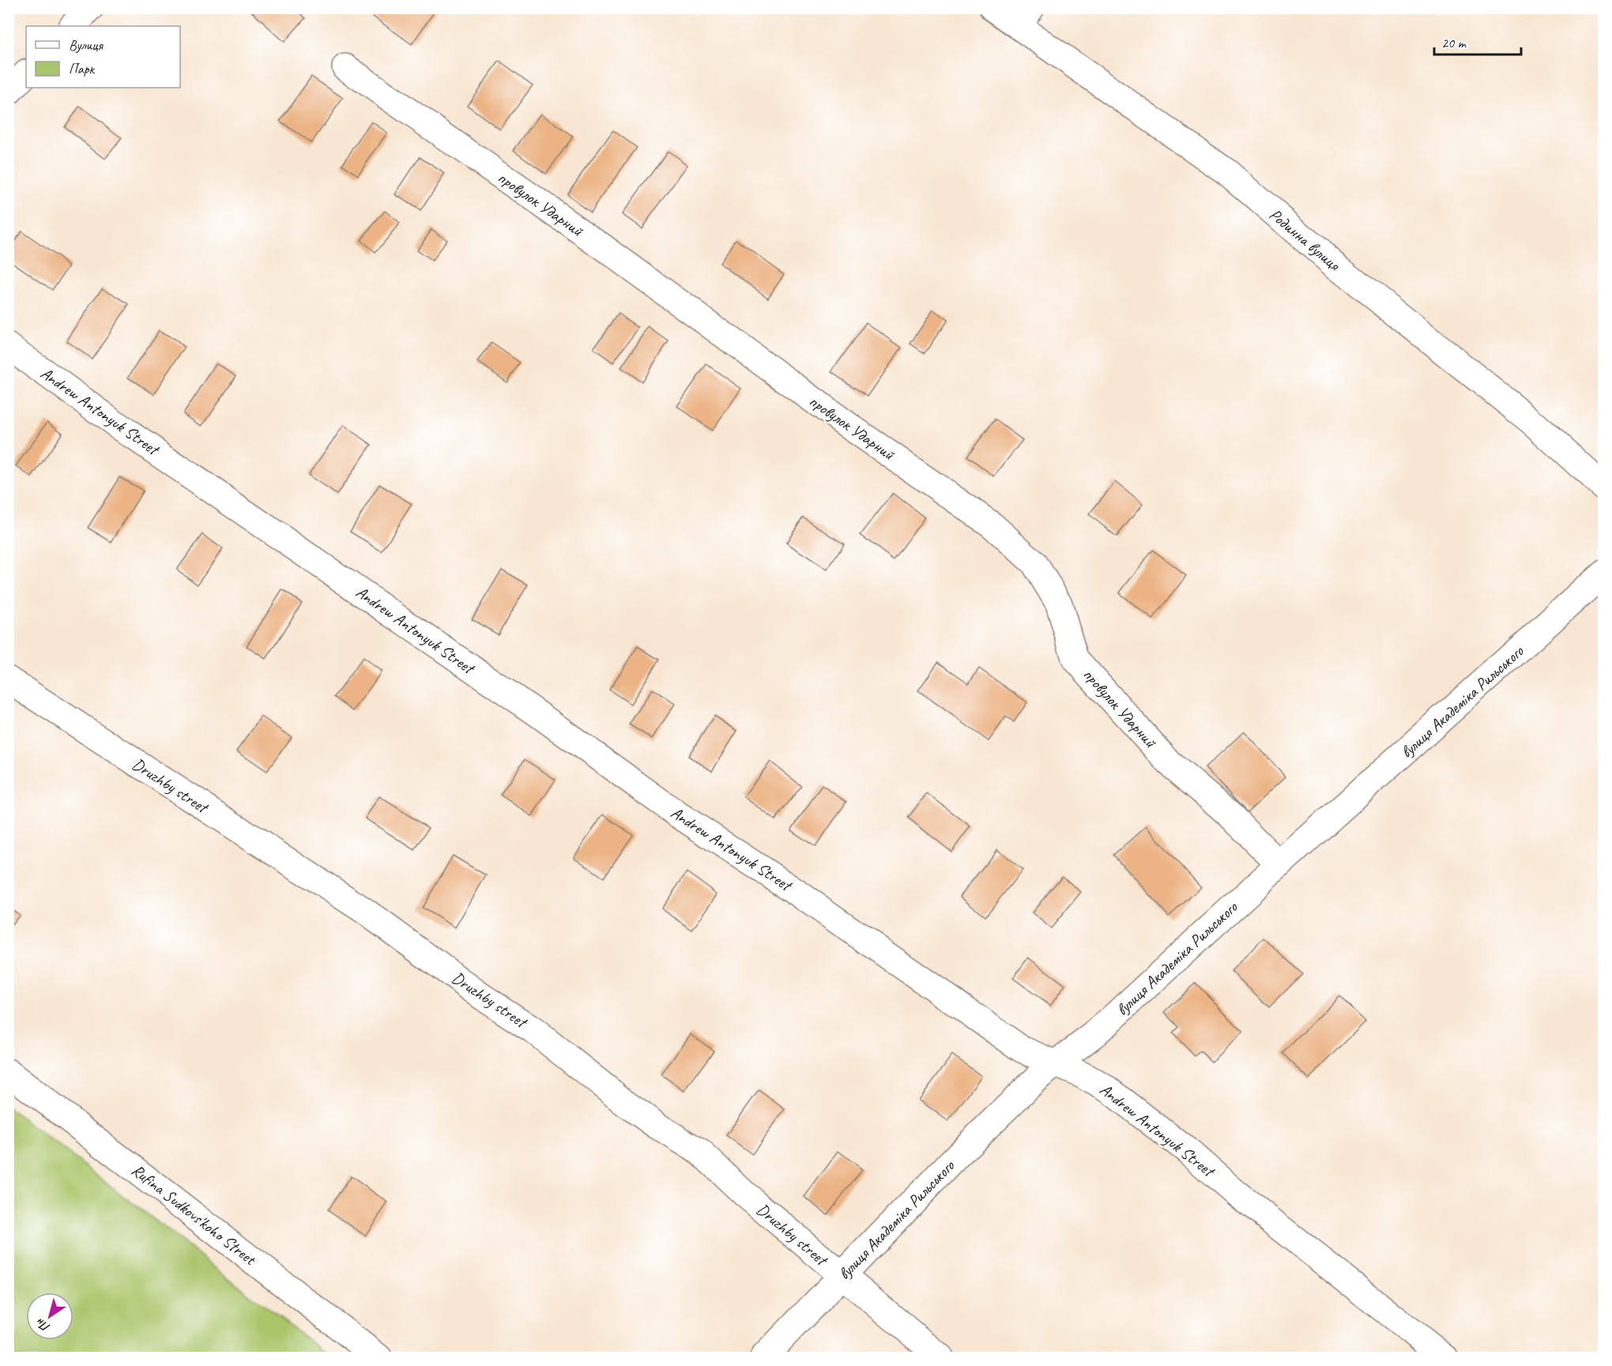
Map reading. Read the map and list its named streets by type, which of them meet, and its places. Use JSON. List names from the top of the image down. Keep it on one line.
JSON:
{"streets":{"street":["провулок Ударний","Родинна вулиця","Andrew Antonyuk Street","вулиця Академіка Рильського","Druzhby street","Rufina Sudkovs'koho Street"]},"crossings":[["провулок Ударний","вулиця Академіка Рильського"],["Andrew Antonyuk Street","вулиця Академіка Рильського"],["вулиця Академіка Рильського","Druzhby street"]],"legend":["Вулиця","Парк"],"scale_bar":"20 m","north":"bottom left"}
